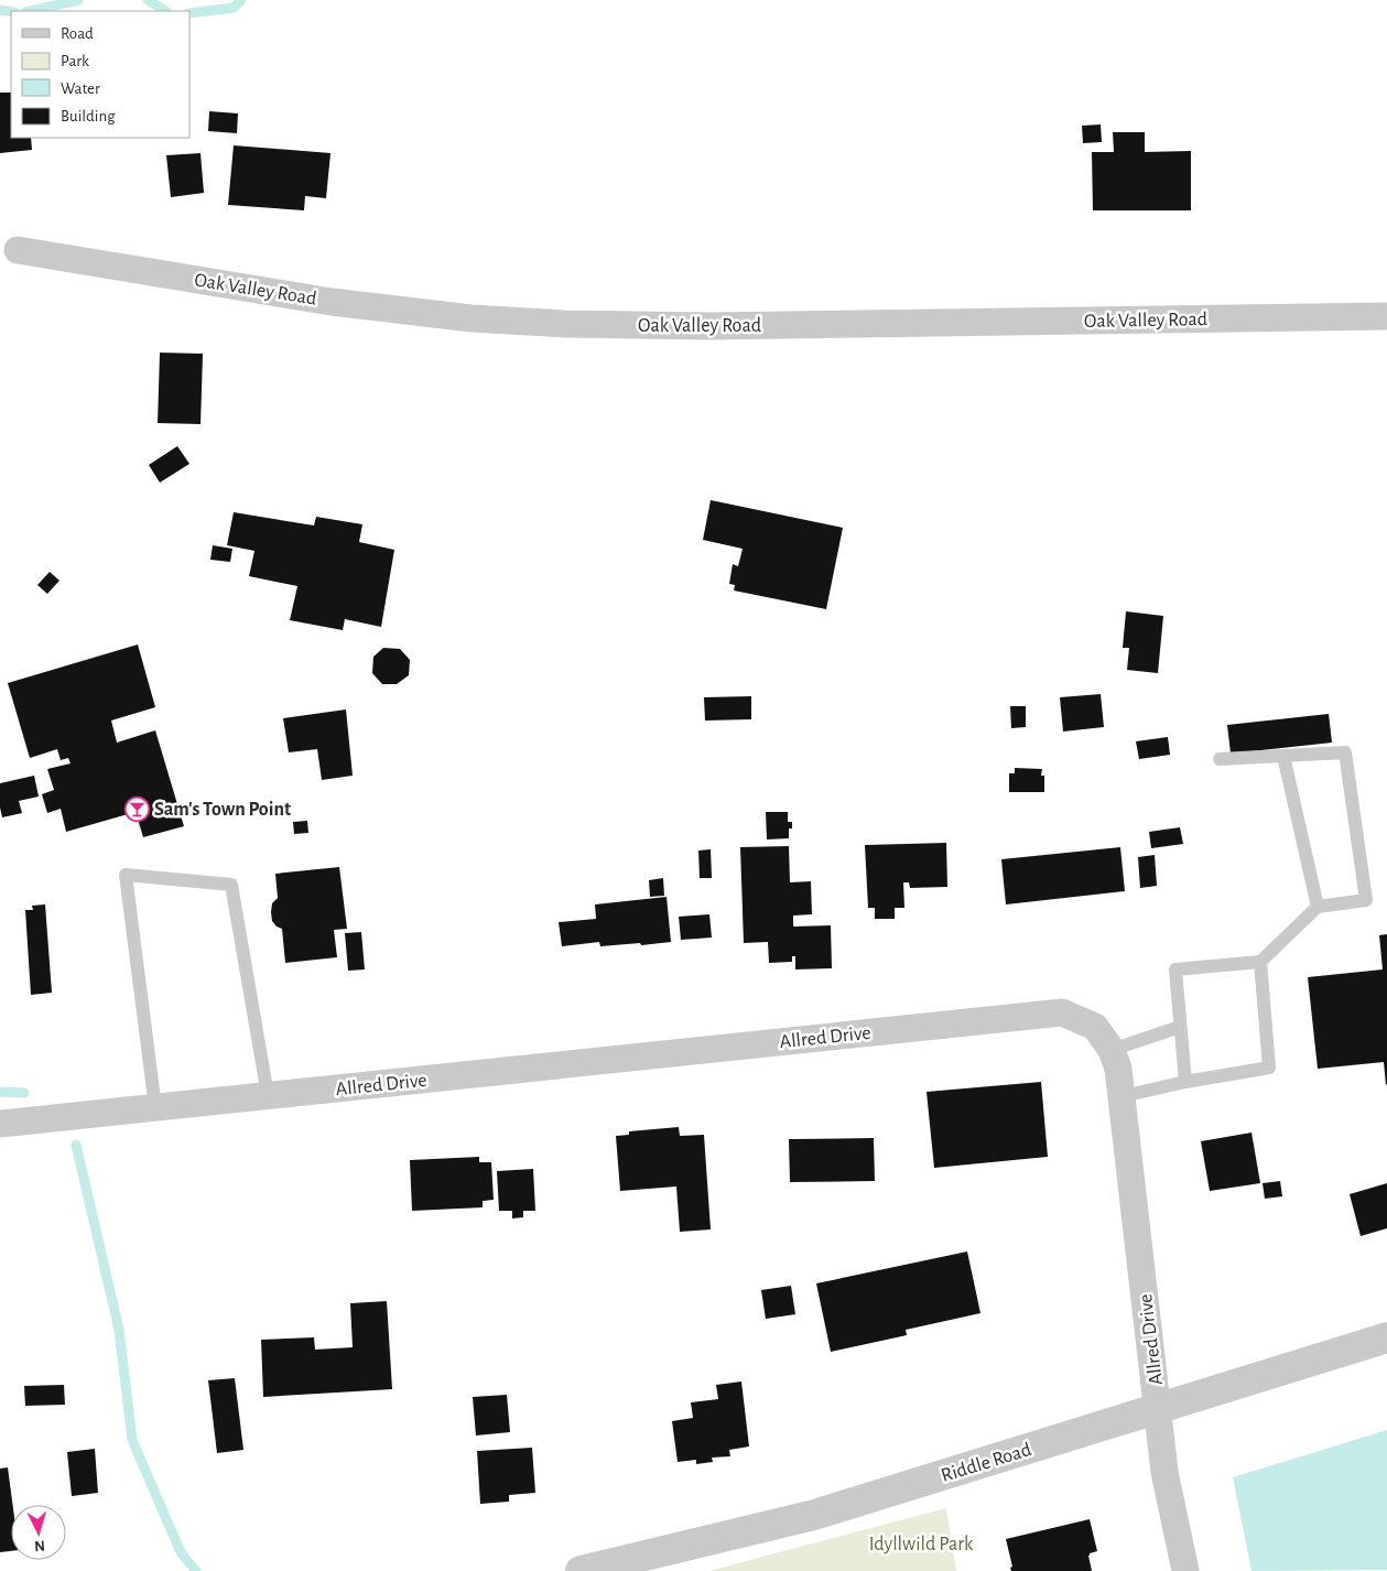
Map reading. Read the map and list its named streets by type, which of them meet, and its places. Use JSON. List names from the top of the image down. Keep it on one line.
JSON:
{"streets":{"street":["Oak Valley Road","Allred Drive","Riddle Road"]},"crossings":[["Allred Drive","Riddle Road"]],"parks":["Idyllwild Park"],"places":{"bar":["Sam's Town Point"]},"legend":["Road","Park","Water","Building"],"north":"bottom"}
